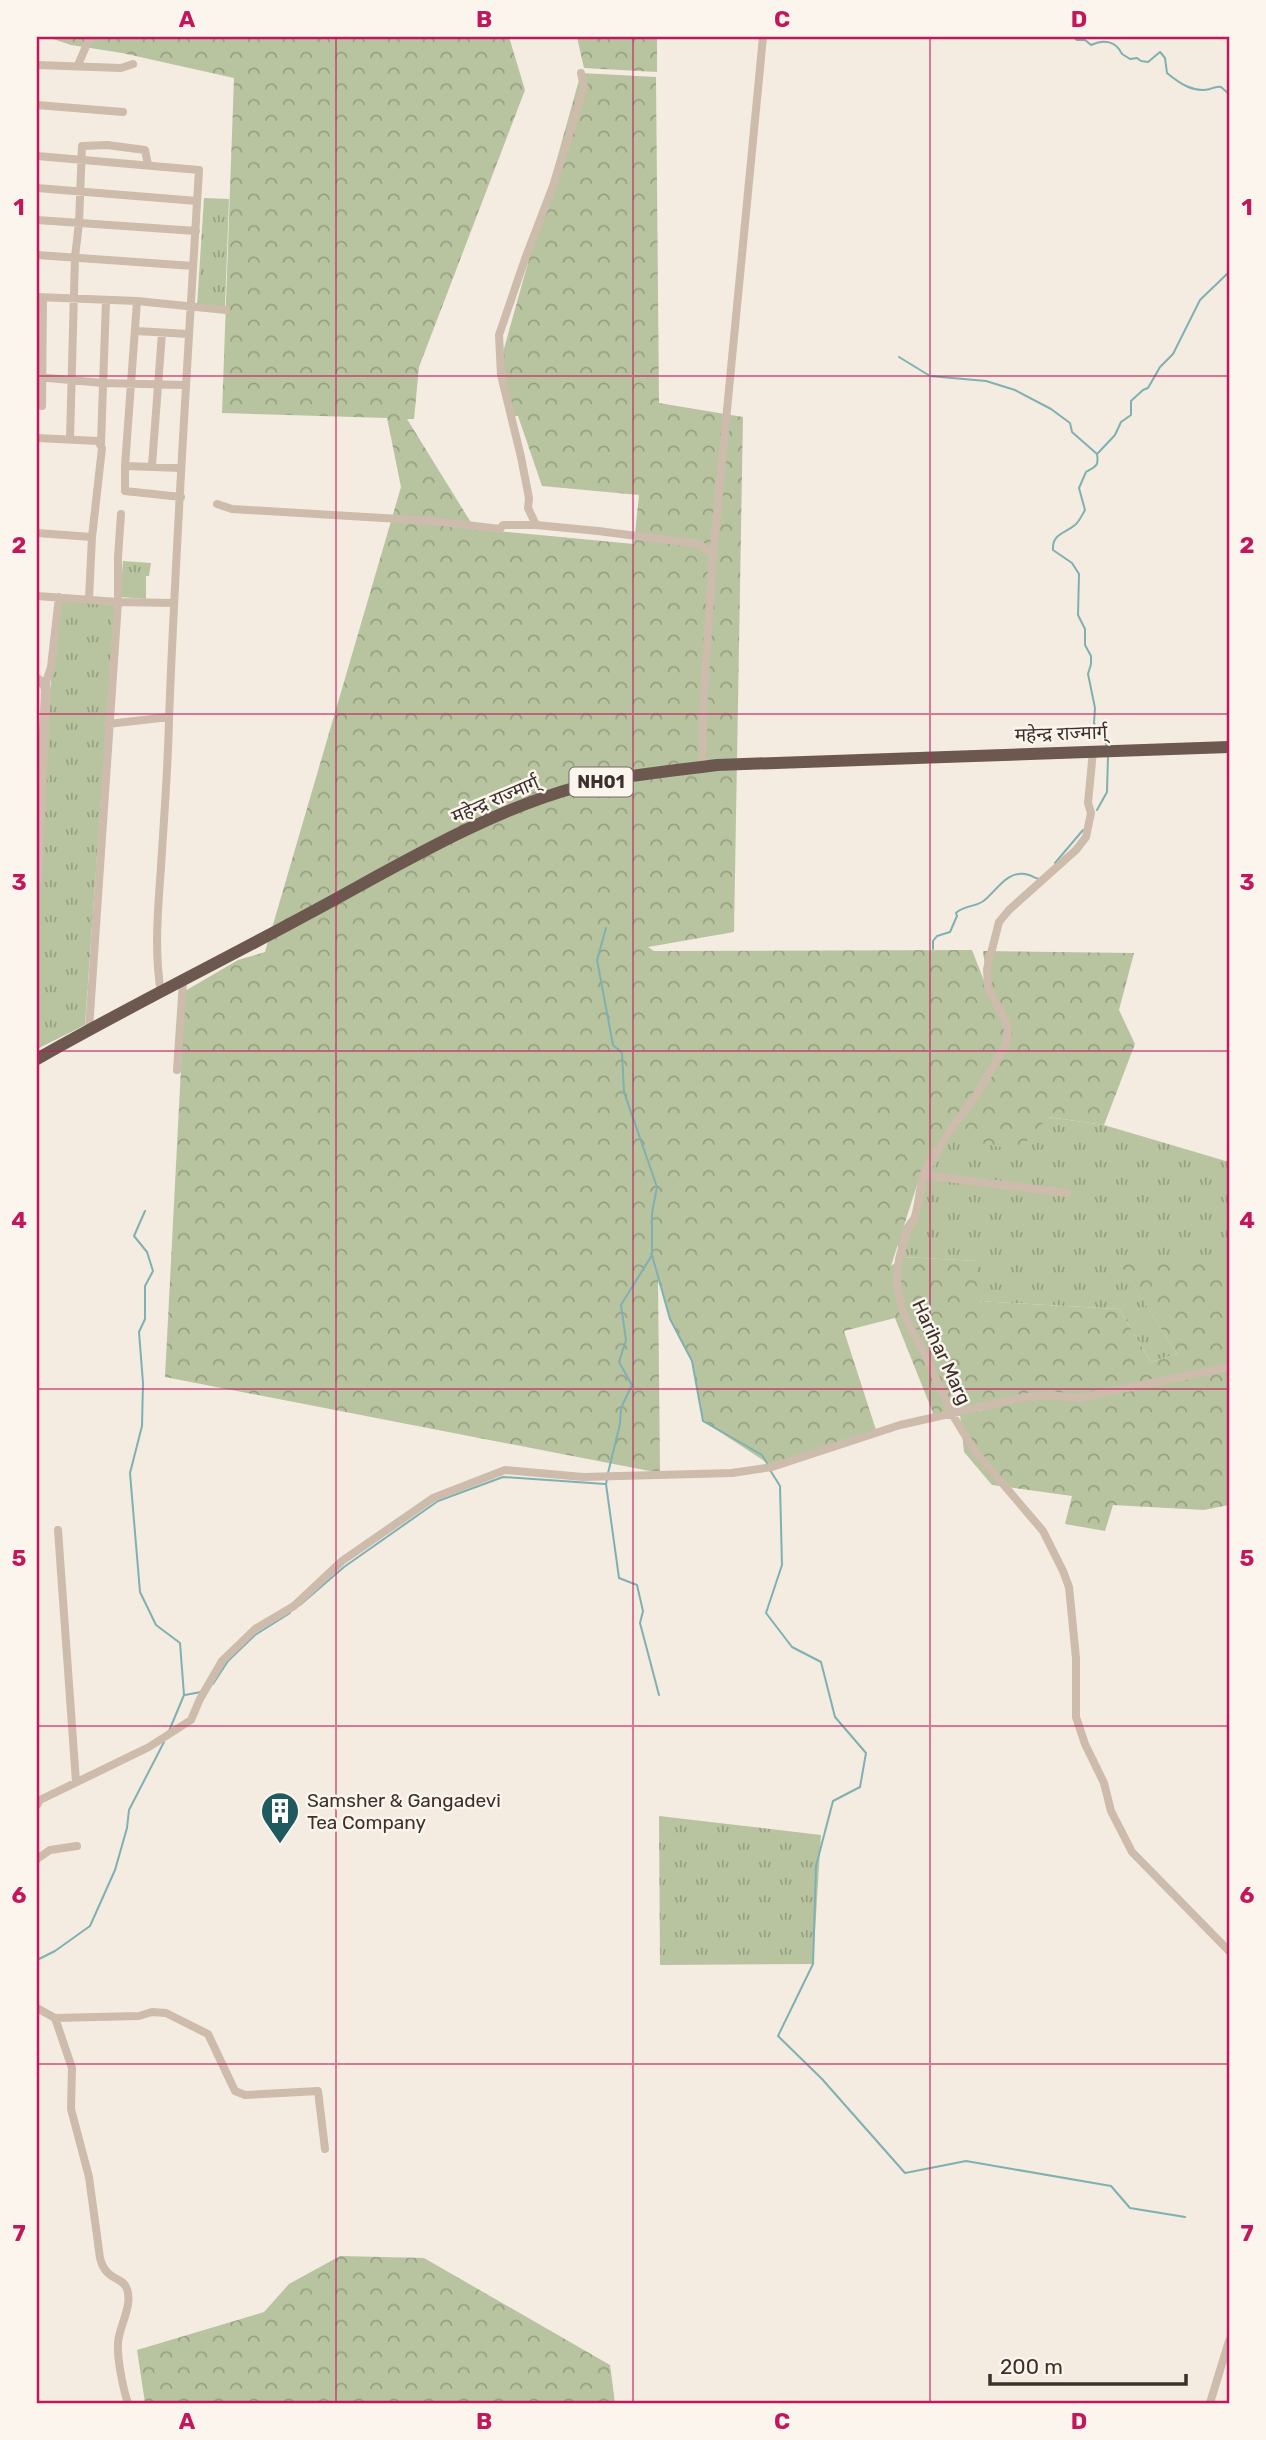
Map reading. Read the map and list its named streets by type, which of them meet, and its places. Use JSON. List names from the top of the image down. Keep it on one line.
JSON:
{"streets":{"highway":["महेन्द्र राज्मार्ग्","NH01"],"street":["Harihar Marg"]},"crossings":[["महेन्द्र राज्मार्ग्","Harihar Marg"]],"places":{"building":["Samsher & Gangadevi Tea Company"]},"scale_bar":"200 m","grid":{"columns":["A","B","C","D"],"rows":["1","2","3","4","5","6","7"]}}
